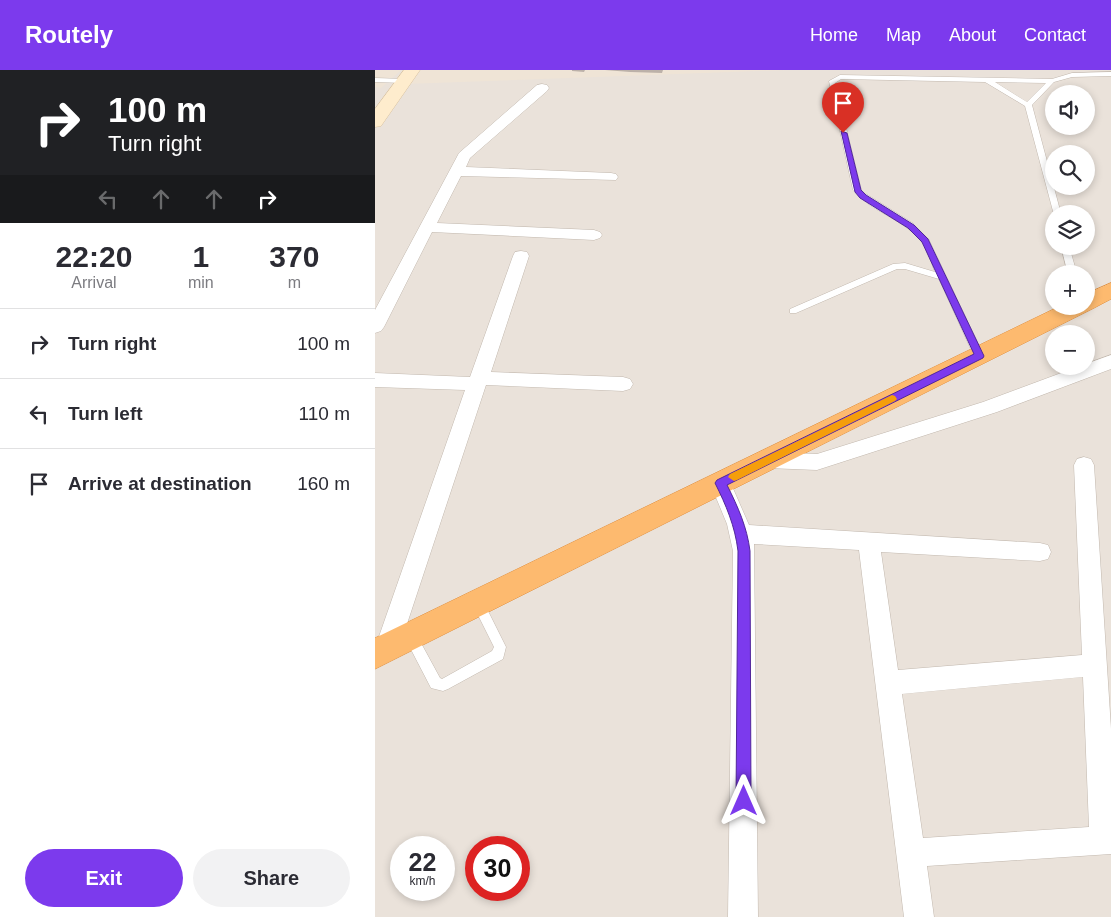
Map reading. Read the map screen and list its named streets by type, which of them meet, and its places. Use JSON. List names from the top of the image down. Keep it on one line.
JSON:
{"page":{"header":"Routely","nav":["Home","Map","About","Contact"],"turn":["100 m","Turn right"],"map_buttons":["+","−"],"eta":["22:20","Arrival","1","min","370","m"],"list":[{"name":"Turn right","value":"100 m"},{"name":"Turn left","value":"110 m"},{"name":"Arrive at destination","value":"160 m"}],"speed":"22 km/h","limit":"30","buttons":["Exit","Share"]}}
